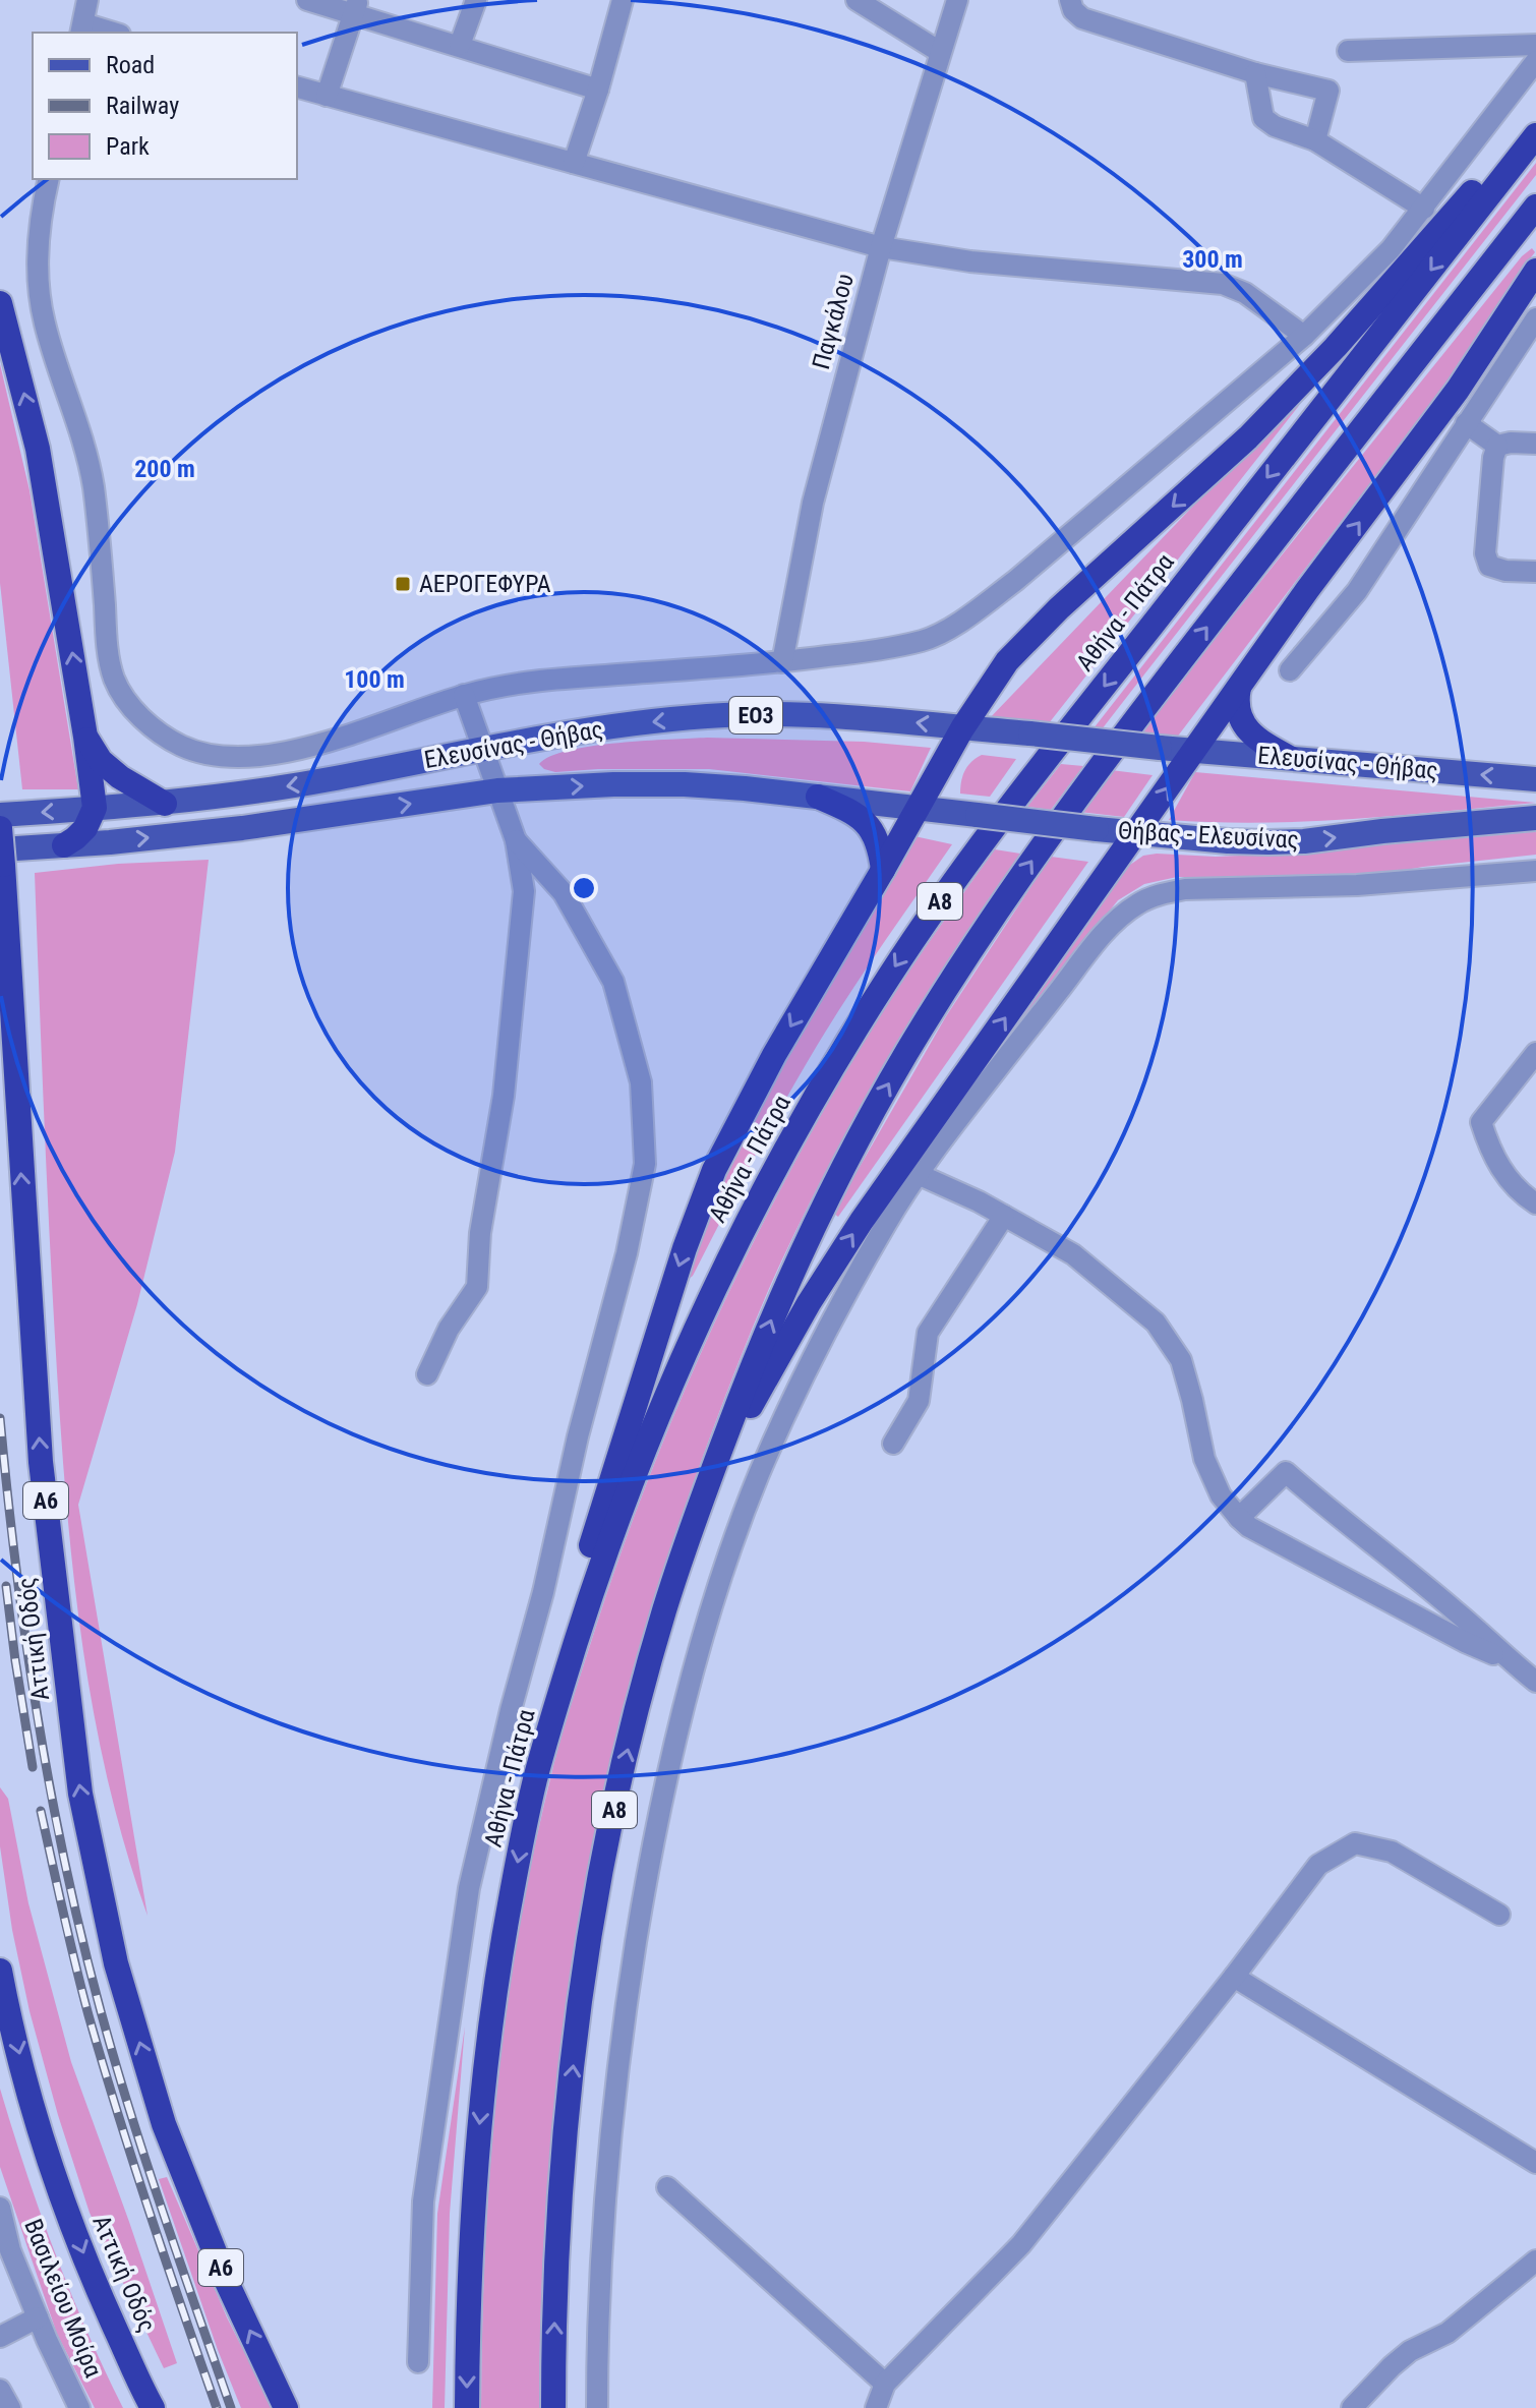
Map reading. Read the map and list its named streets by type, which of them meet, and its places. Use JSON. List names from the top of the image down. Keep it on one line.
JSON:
{"streets":{"highway":["Αθήνα - Πάτρα","Α8","Α6","Αττική Οδός"],"main road":["ΕΟ3","Ελευσίνας - Θήβας","Θήβας - Ελευσίνας"],"street":["Παγκάλου","Βασιλείου Μοίρα"]},"crossings":[["Ελευσίνας - Θήβας","Θήβας - Ελευσίνας"],["Ελευσίνας - Θήβας","Αττική Οδός"]],"one_way":["Θήβας - Ελευσίνας"],"places":{"transit":["ΑΕΡΟΓΕΦΥΡΑ"]},"legend":["Road","Railway","Park"],"rings":["300 m","200 m","100 m"]}
